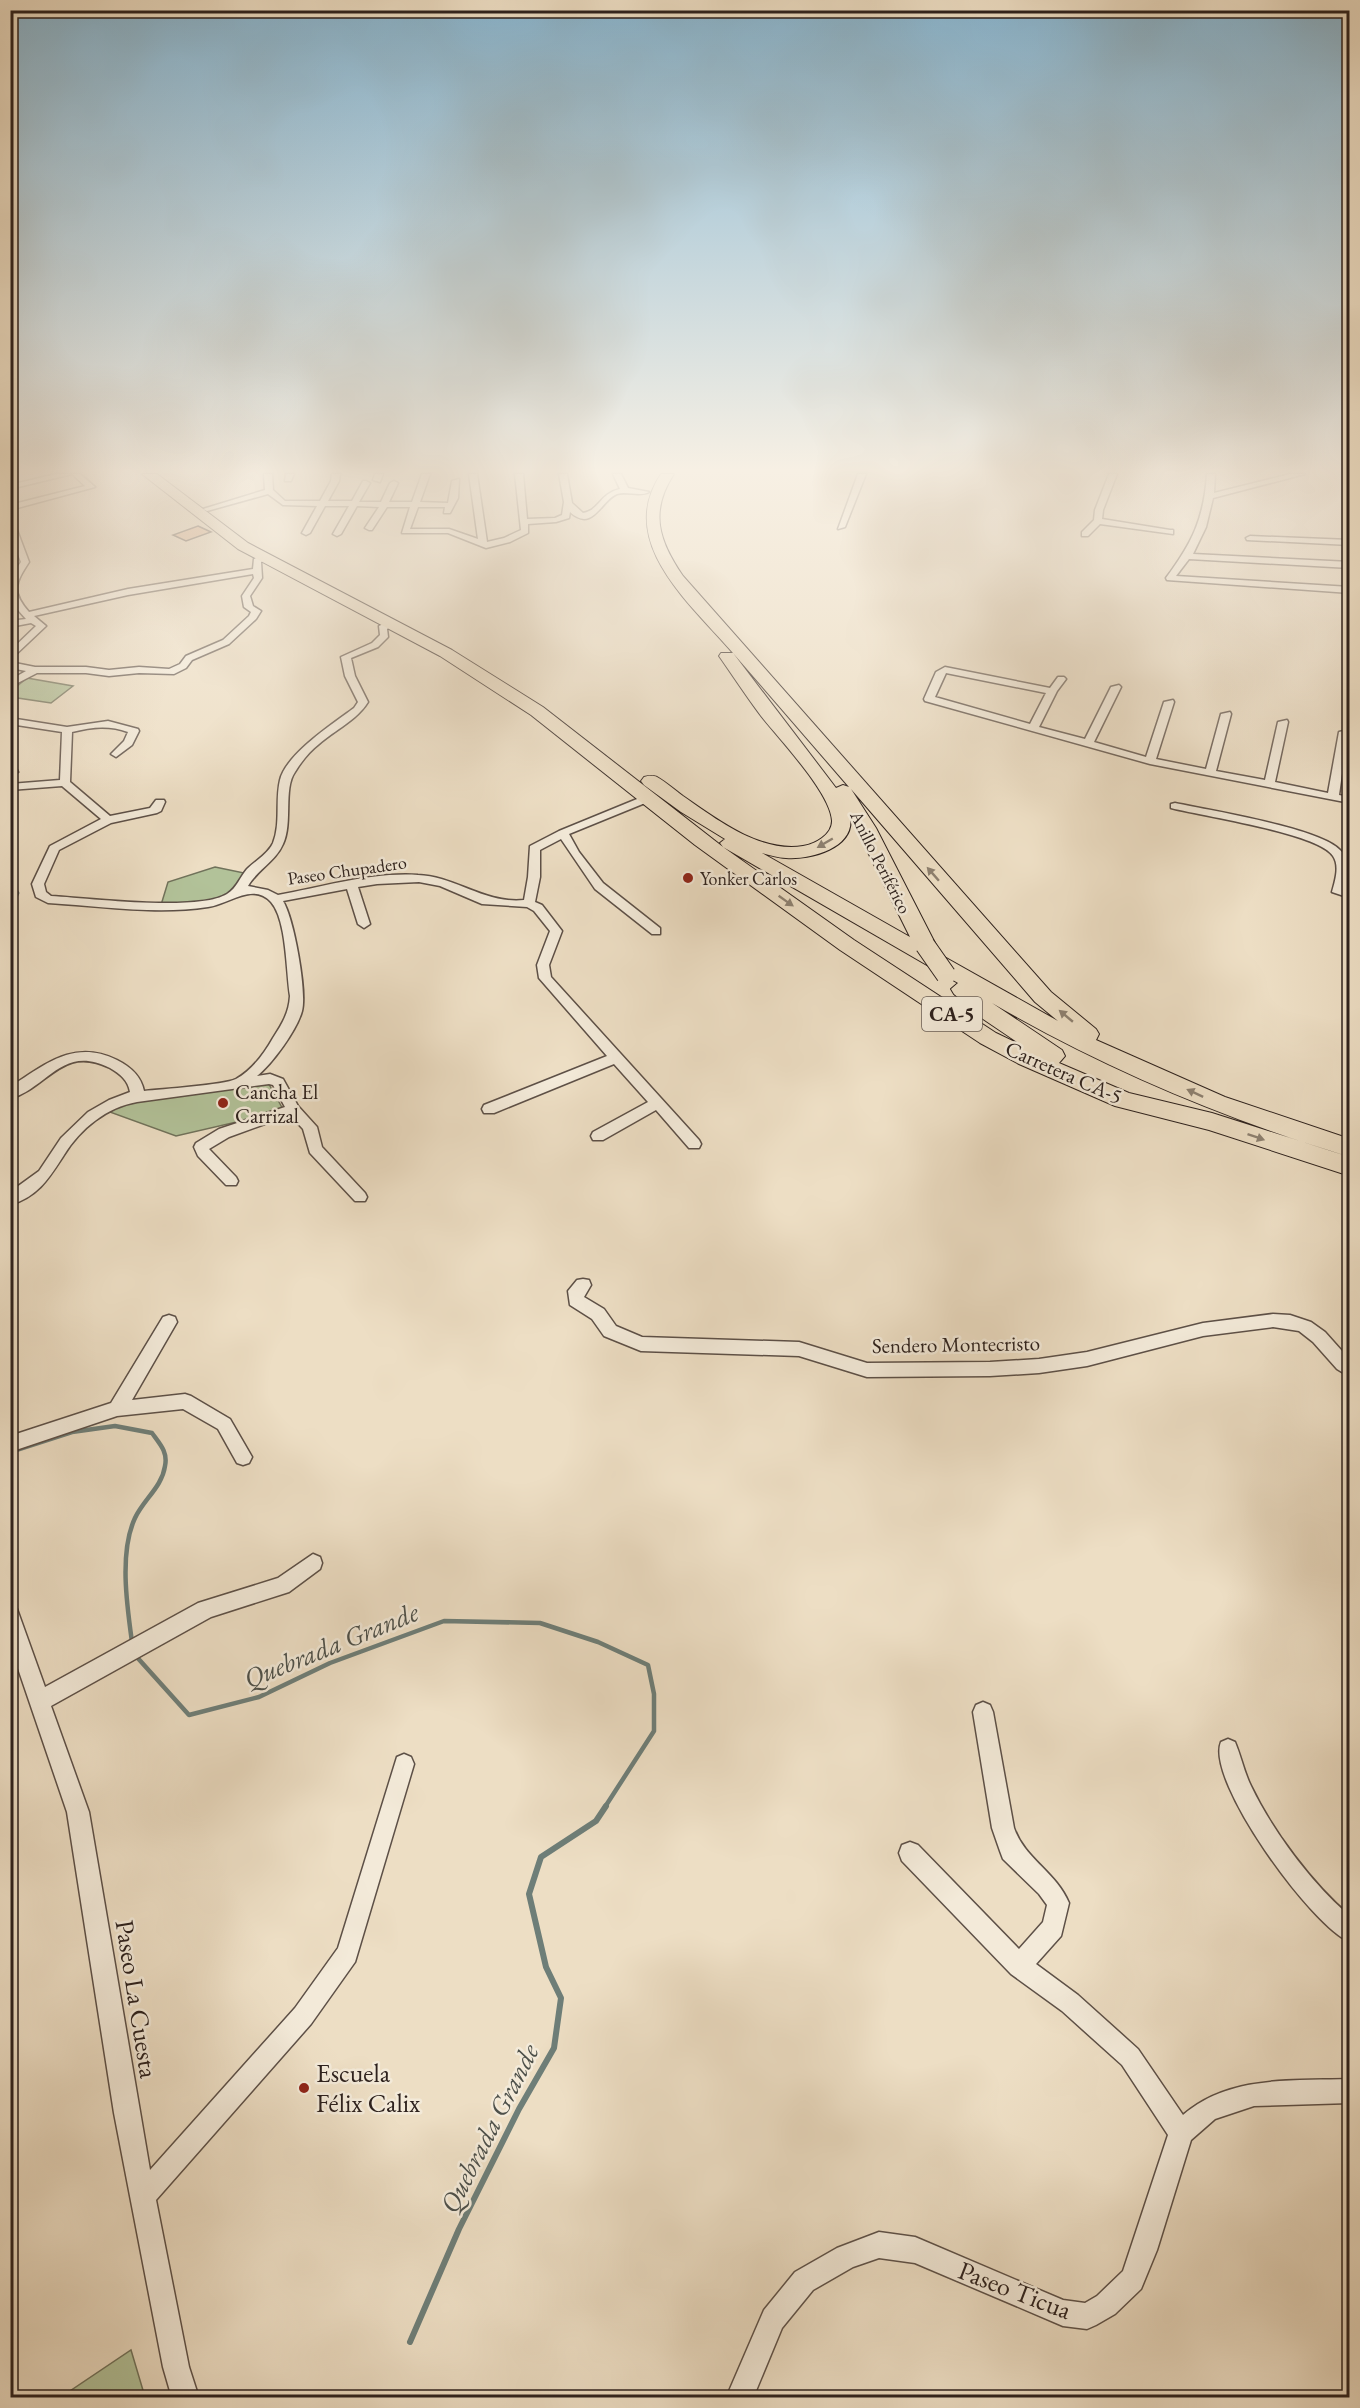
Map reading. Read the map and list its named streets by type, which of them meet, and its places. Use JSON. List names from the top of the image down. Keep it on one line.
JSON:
{"streets":{"highway":["Anillo Periférico","CA-5","Carretera CA-5"],"street":["Paseo Chupadero","Sendero Montecristo","Paseo La Cuesta","Paseo Ticua"]},"crossings":[["Anillo Periférico","Carretera CA-5"],["CA-5","Carretera CA-5"]],"water":["Quebrada Grande"],"places":["Yonker Carlos","Cancha El Carrizal","Escuela Félix Calix"]}
